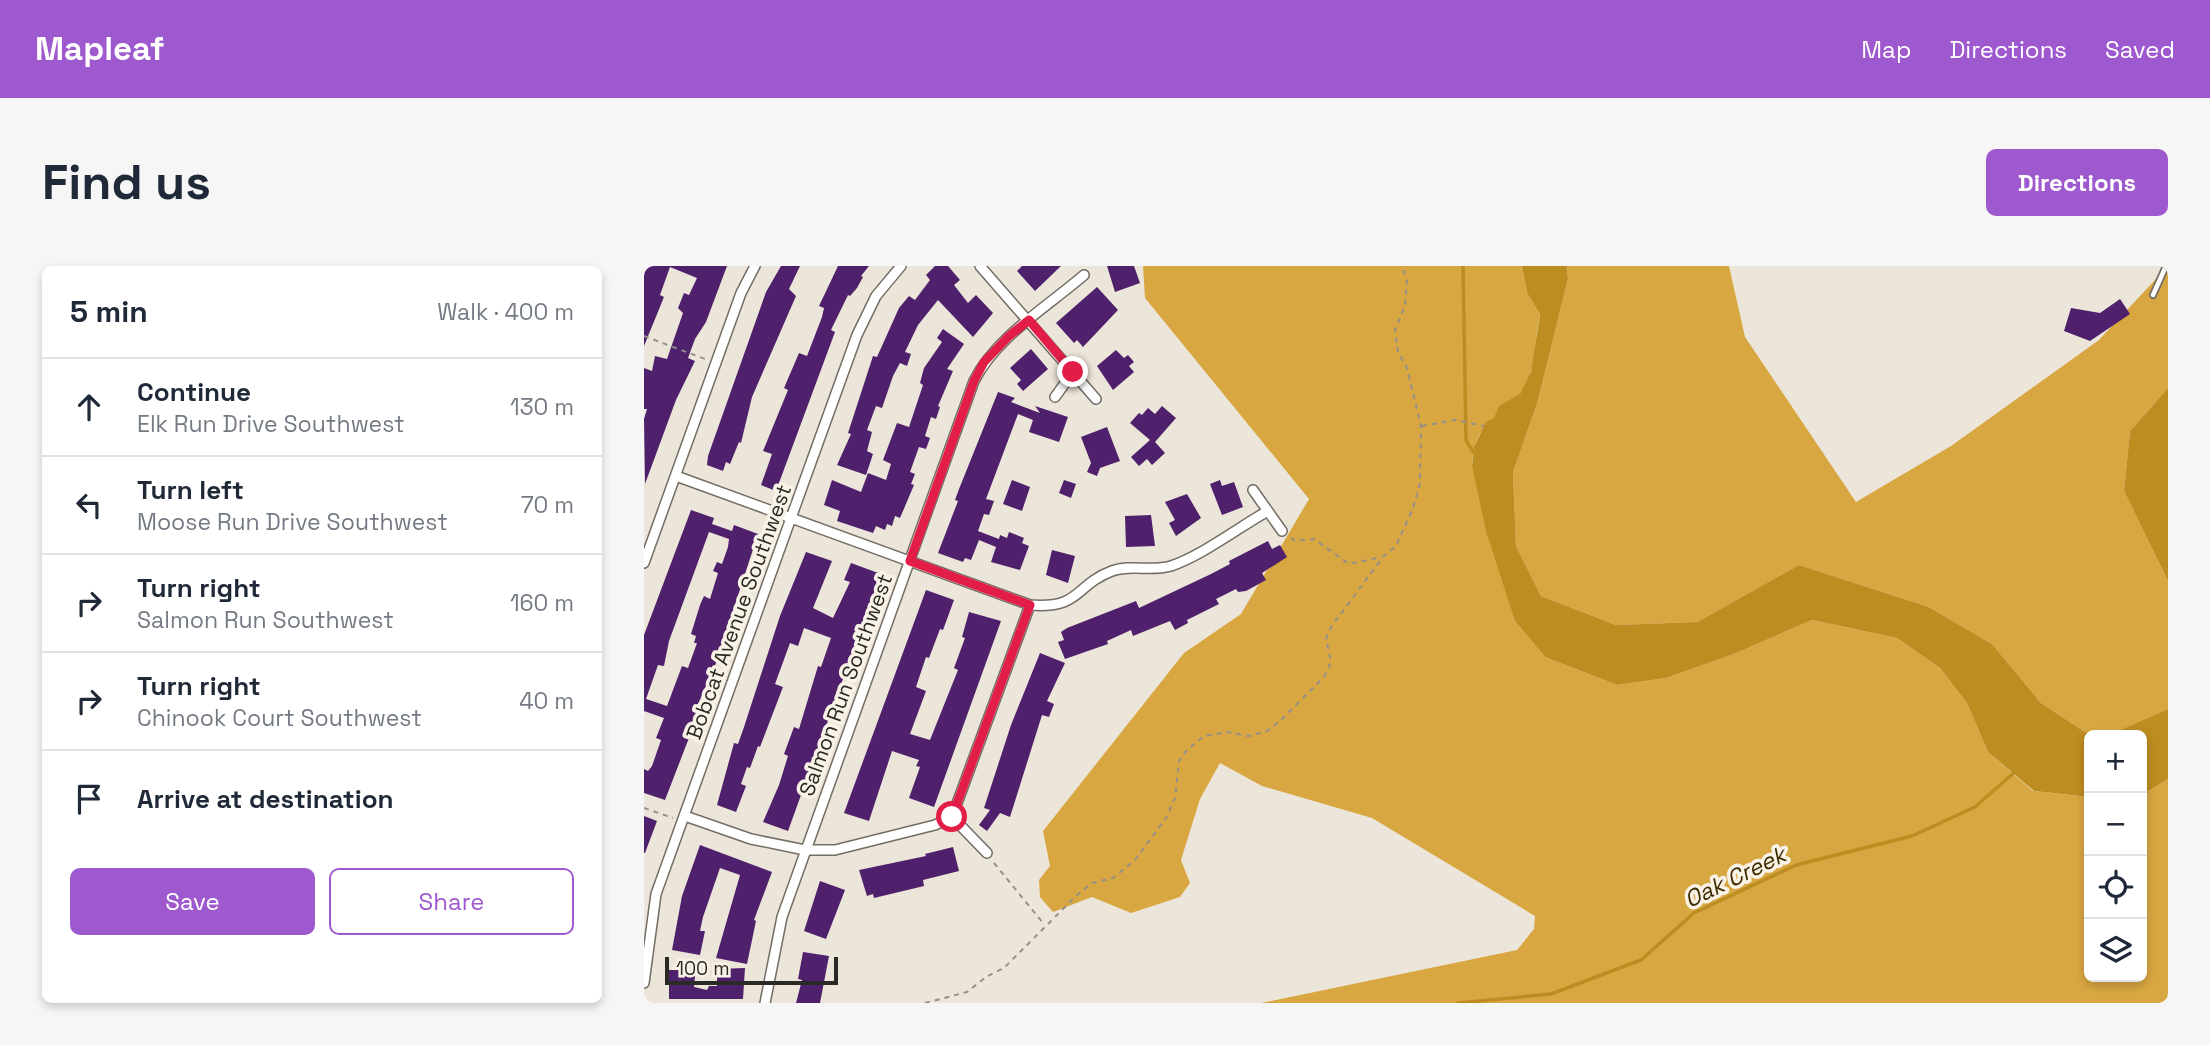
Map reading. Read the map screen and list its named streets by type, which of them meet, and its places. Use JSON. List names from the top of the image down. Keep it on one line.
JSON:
{"streets":{"street":["Bobcat Avenue Southwest","Salmon Run Southwest"]},"water":["Oak Creek"],"scale_bar":"100 m","page":{"header":"Mapleaf","nav":["Map","Directions","Saved"],"buttons":["Directions",["Save","Share"]],"title":"Find us","heading":["5 min","Walk · 400 m"],"list":[["Continue","Elk Run Drive Southwest","130 m"],["Turn left","Moose Run Drive Southwest","70 m"],["Turn right","Salmon Run Southwest","160 m"],["Turn right","Chinook Court Southwest","40 m"],"Arrive at destination"],"map_buttons":["+","−"],"scale":"100 m"}}
